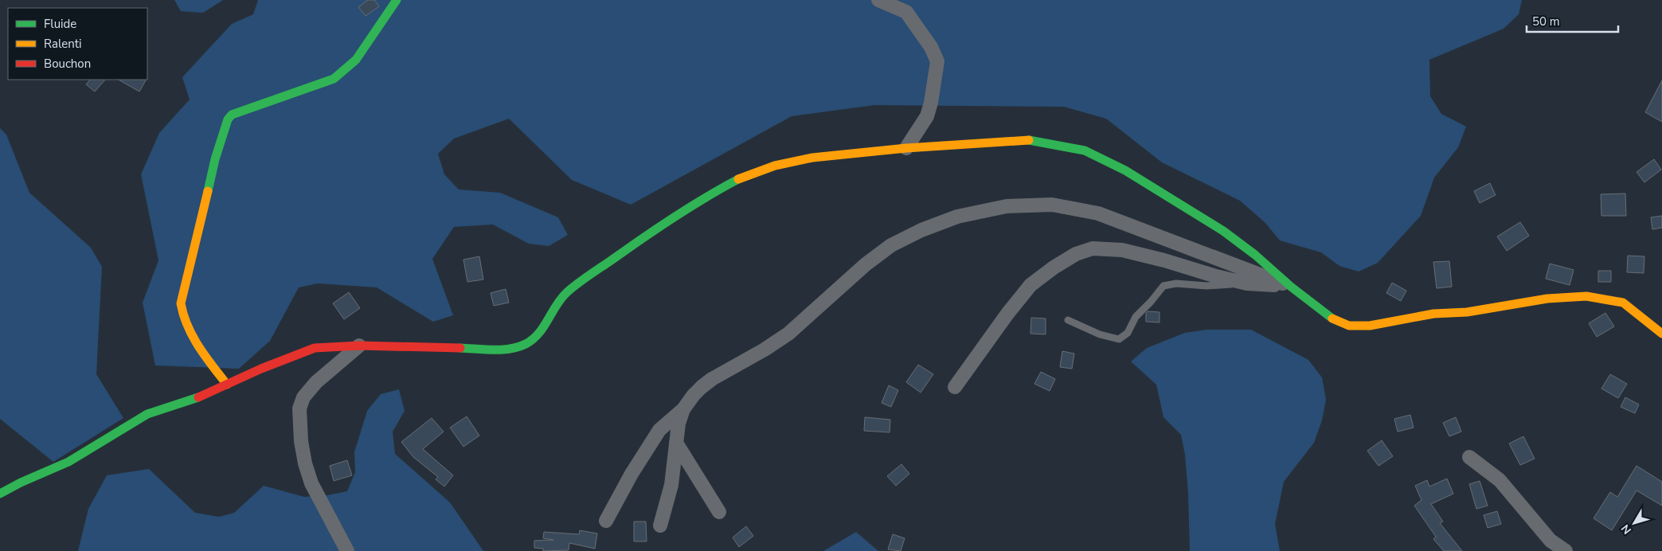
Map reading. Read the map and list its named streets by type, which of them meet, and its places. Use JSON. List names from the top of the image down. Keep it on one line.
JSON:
{"legend":["Fluide","Ralenti","Bouchon"],"scale_bar":"50 m","north":"bottom left"}
